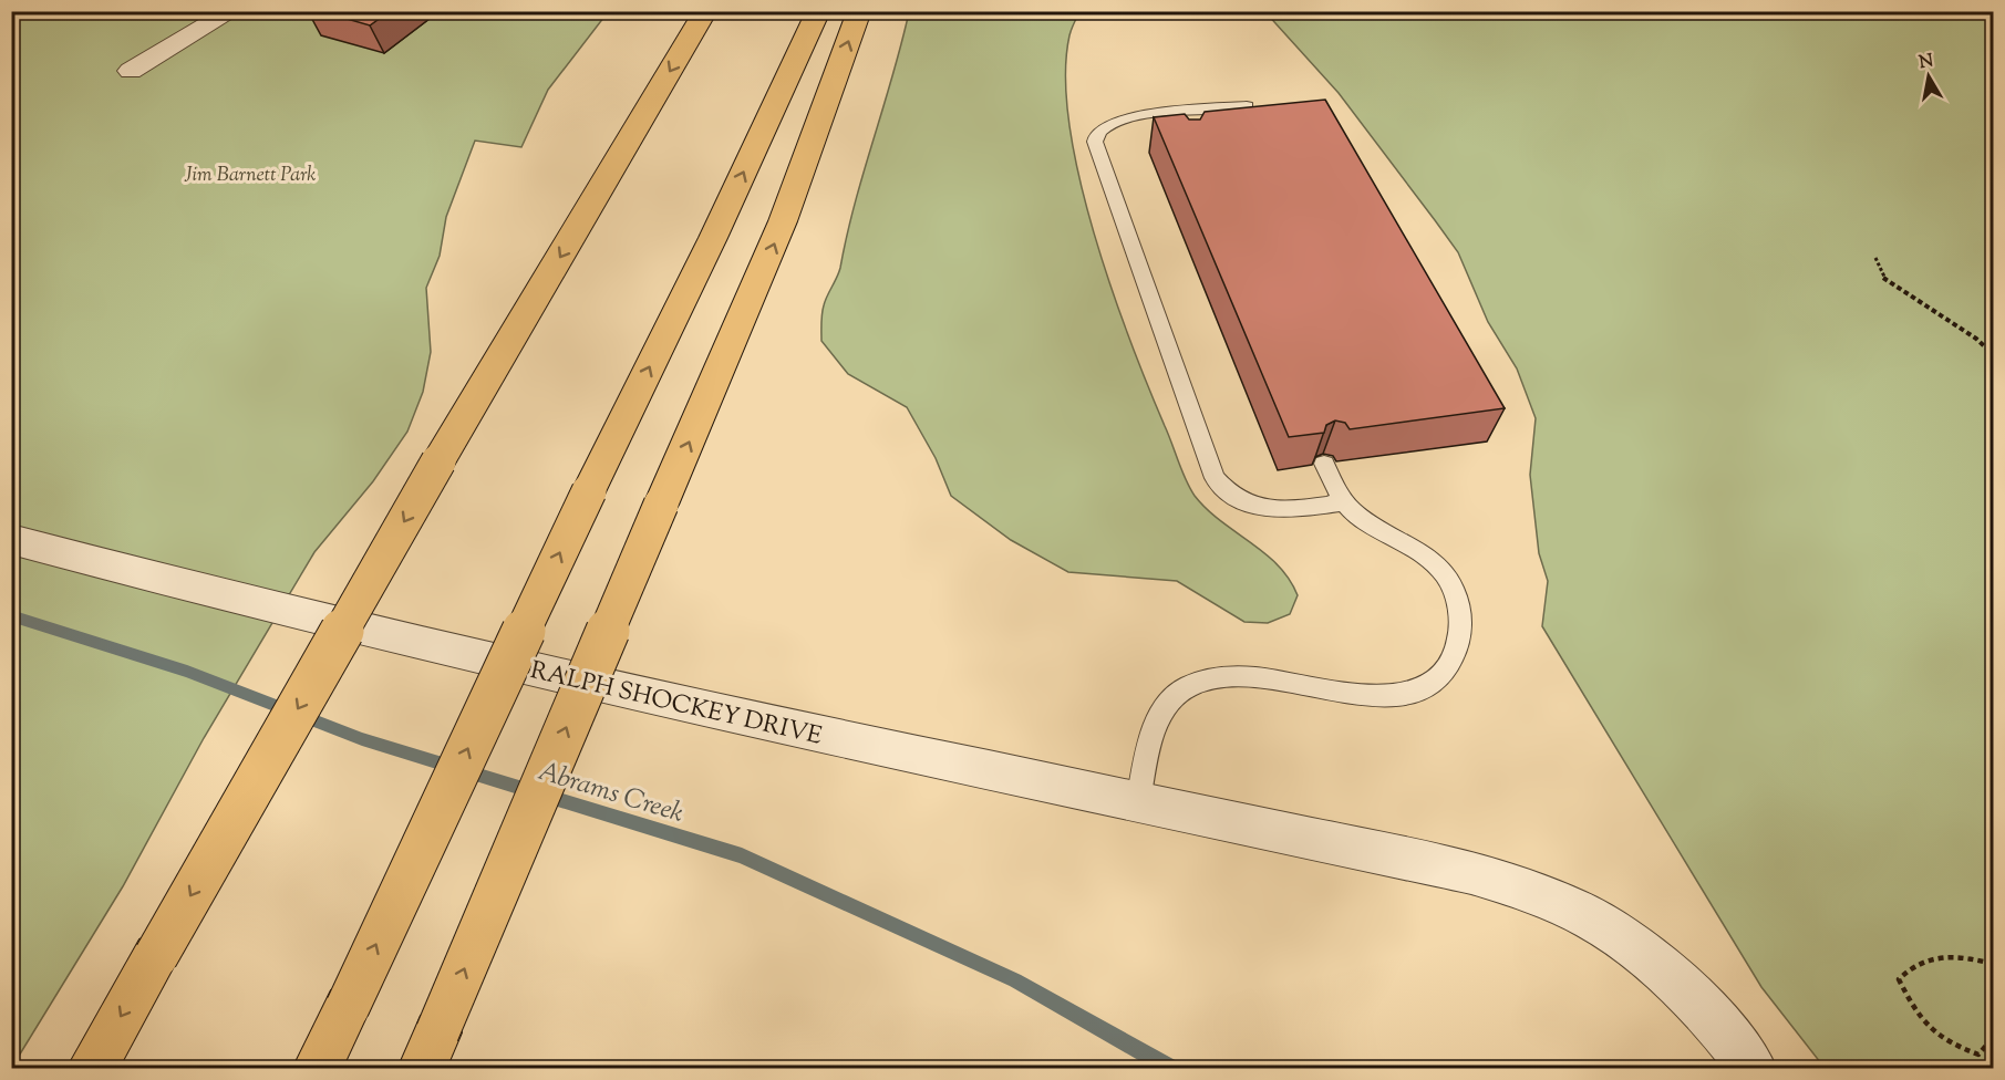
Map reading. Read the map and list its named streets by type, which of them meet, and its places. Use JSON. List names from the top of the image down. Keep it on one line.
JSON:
{"streets":{"street":["RALPH SHOCKEY DRIVE"]},"water":["Abrams Creek"],"parks":["Jim Barnett Park"],"north":"top"}
